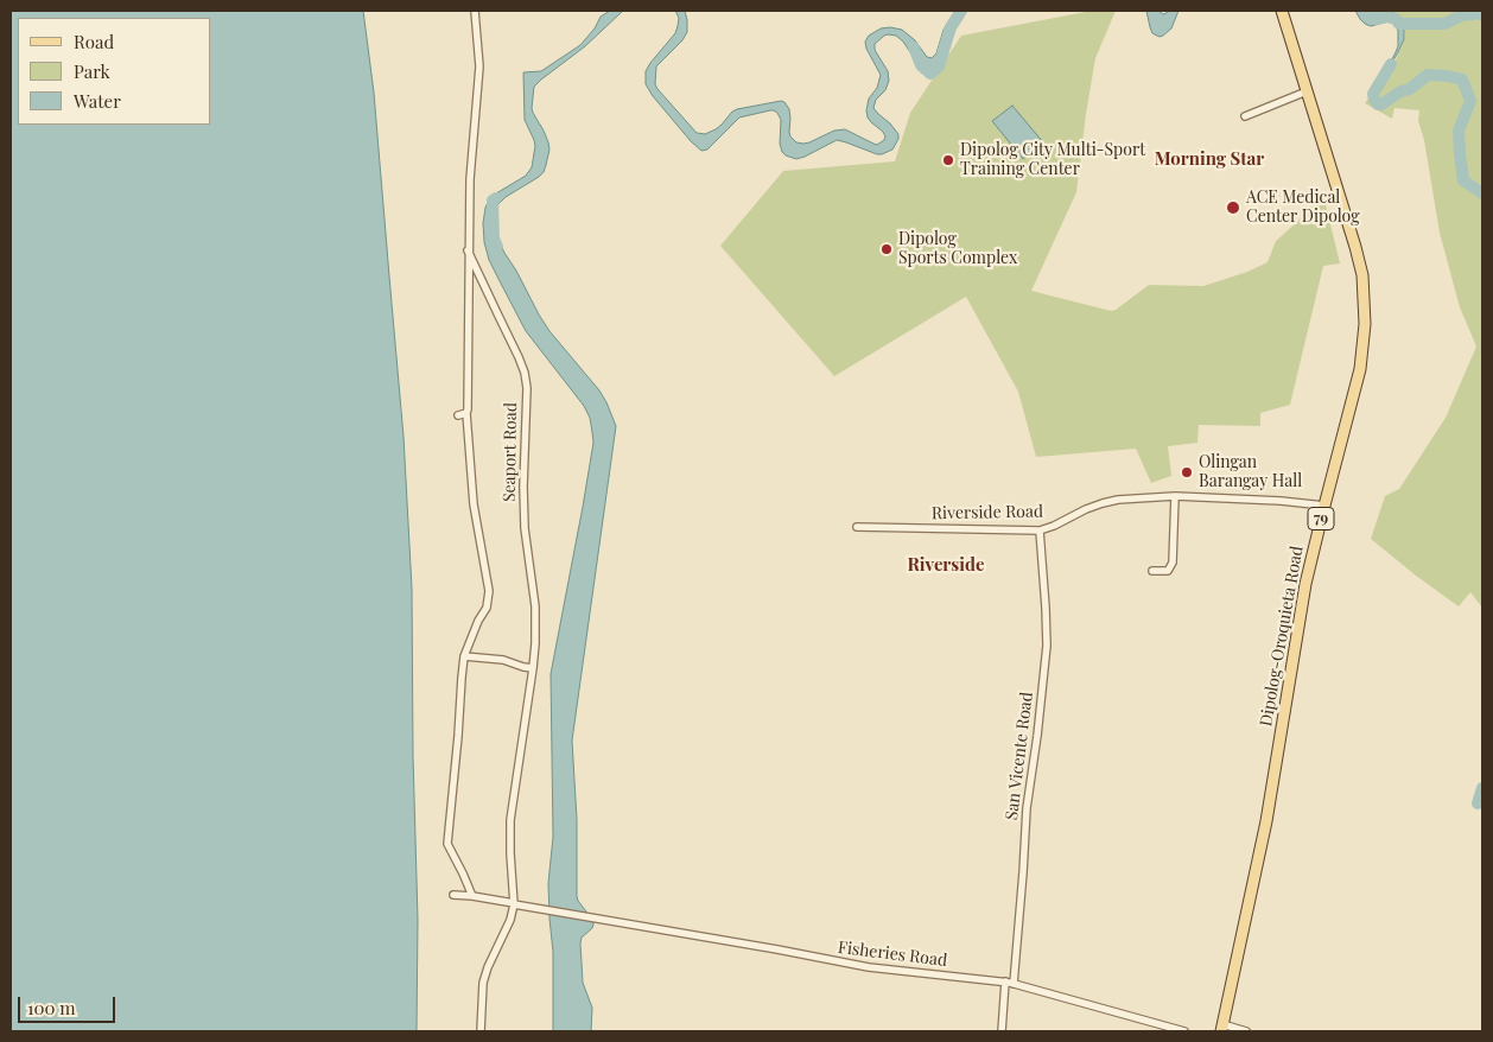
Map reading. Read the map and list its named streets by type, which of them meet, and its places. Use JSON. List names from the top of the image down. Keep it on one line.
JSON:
{"streets":{"main road":["79","Dipolog-Oroquieta Road"],"street":["Seaport Road","Riverside Road","San Vicente Road","Fisheries Road"]},"crossings":[["Seaport Road","Fisheries Road"],["Riverside Road","Dipolog-Oroquieta Road"],["Riverside Road","San Vicente Road"],["San Vicente Road","Fisheries Road"]],"districts":["Morning Star","Riverside"],"places":["Dipolog City Multi-Sport Training Center","ACE Medical Center Dipolog","Dipolog Sports Complex","Olingan Barangay Hall"],"legend":["Road","Park","Water"],"scale_bar":"100 m"}
